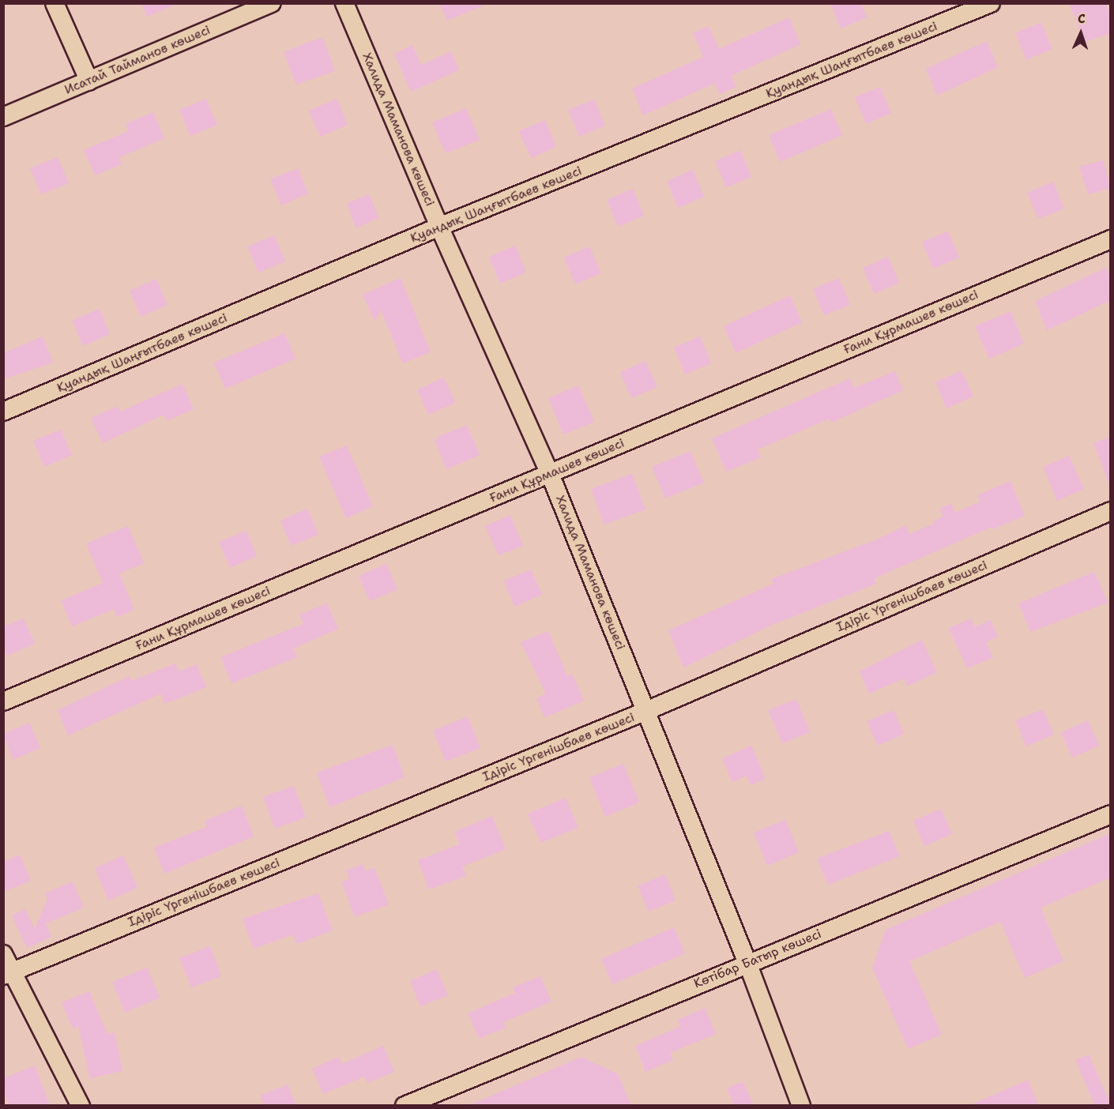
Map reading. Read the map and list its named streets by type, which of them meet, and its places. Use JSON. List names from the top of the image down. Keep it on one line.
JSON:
{"streets":{"street":["Исатай Тайманов көшесі","Қуандық Шаңғытбаев көшесі","Халида Маманова көшесі","Ғани Құрмашев көшесі","Ідіріс Үргенішбаев көшесі","Көтібар Батыр көшесі"]},"crossings":[["Қуандық Шаңғытбаев көшесі","Халида Маманова көшесі"],["Халида Маманова көшесі","Ғани Құрмашев көшесі"],["Халида Маманова көшесі","Ідіріс Үргенішбаев көшесі"],["Халида Маманова көшесі","Көтібар Батыр көшесі"]],"north":"top"}
